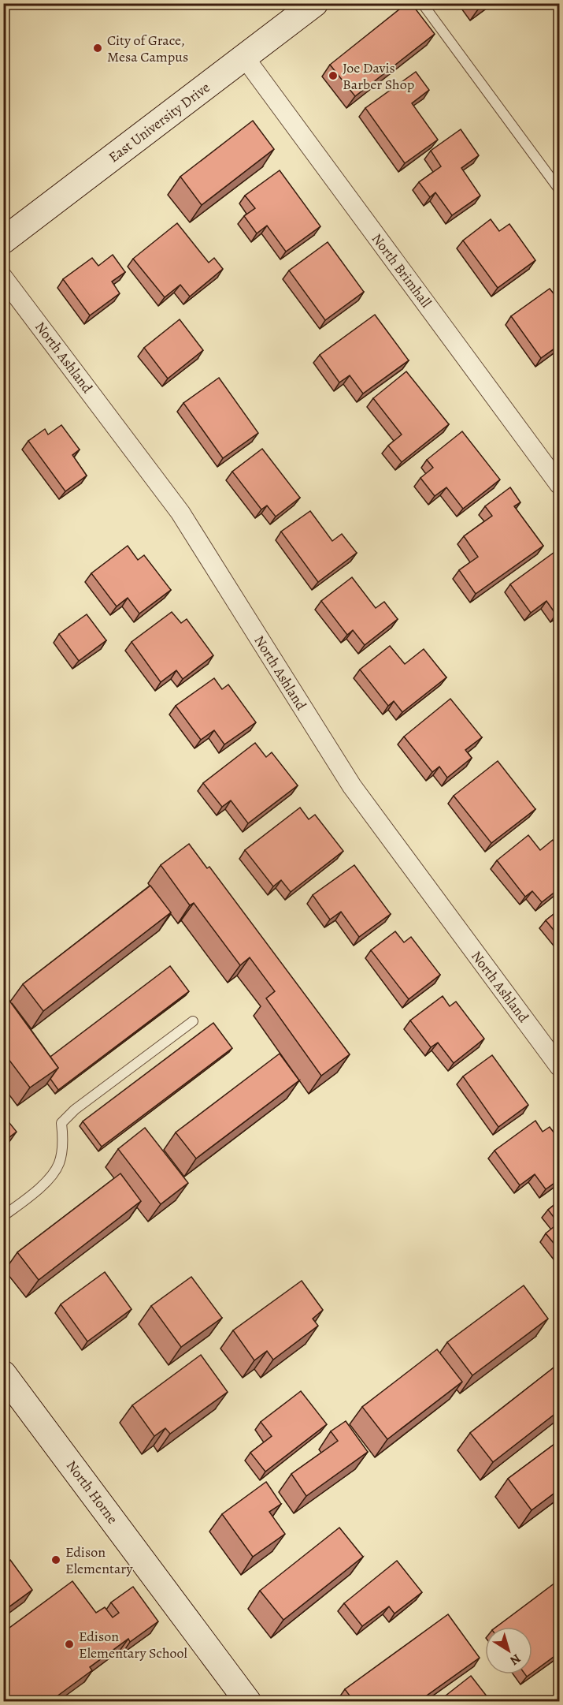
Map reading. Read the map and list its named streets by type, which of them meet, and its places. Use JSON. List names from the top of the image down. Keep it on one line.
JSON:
{"streets":{"street":["East University Drive","North Brimhall","North Ashland","North Horne"]},"crossings":[["East University Drive","North Brimhall"]],"places":["City of Grace, Mesa Campus","Joe Davis Barber Shop","Edison Elementary","Edison Elementary School"],"north":"bottom right"}
